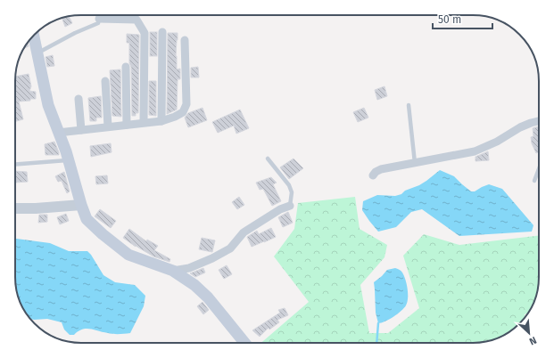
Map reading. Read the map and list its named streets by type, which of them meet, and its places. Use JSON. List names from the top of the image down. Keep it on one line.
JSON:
{"scale_bar":"50 m","north":"bottom right"}
